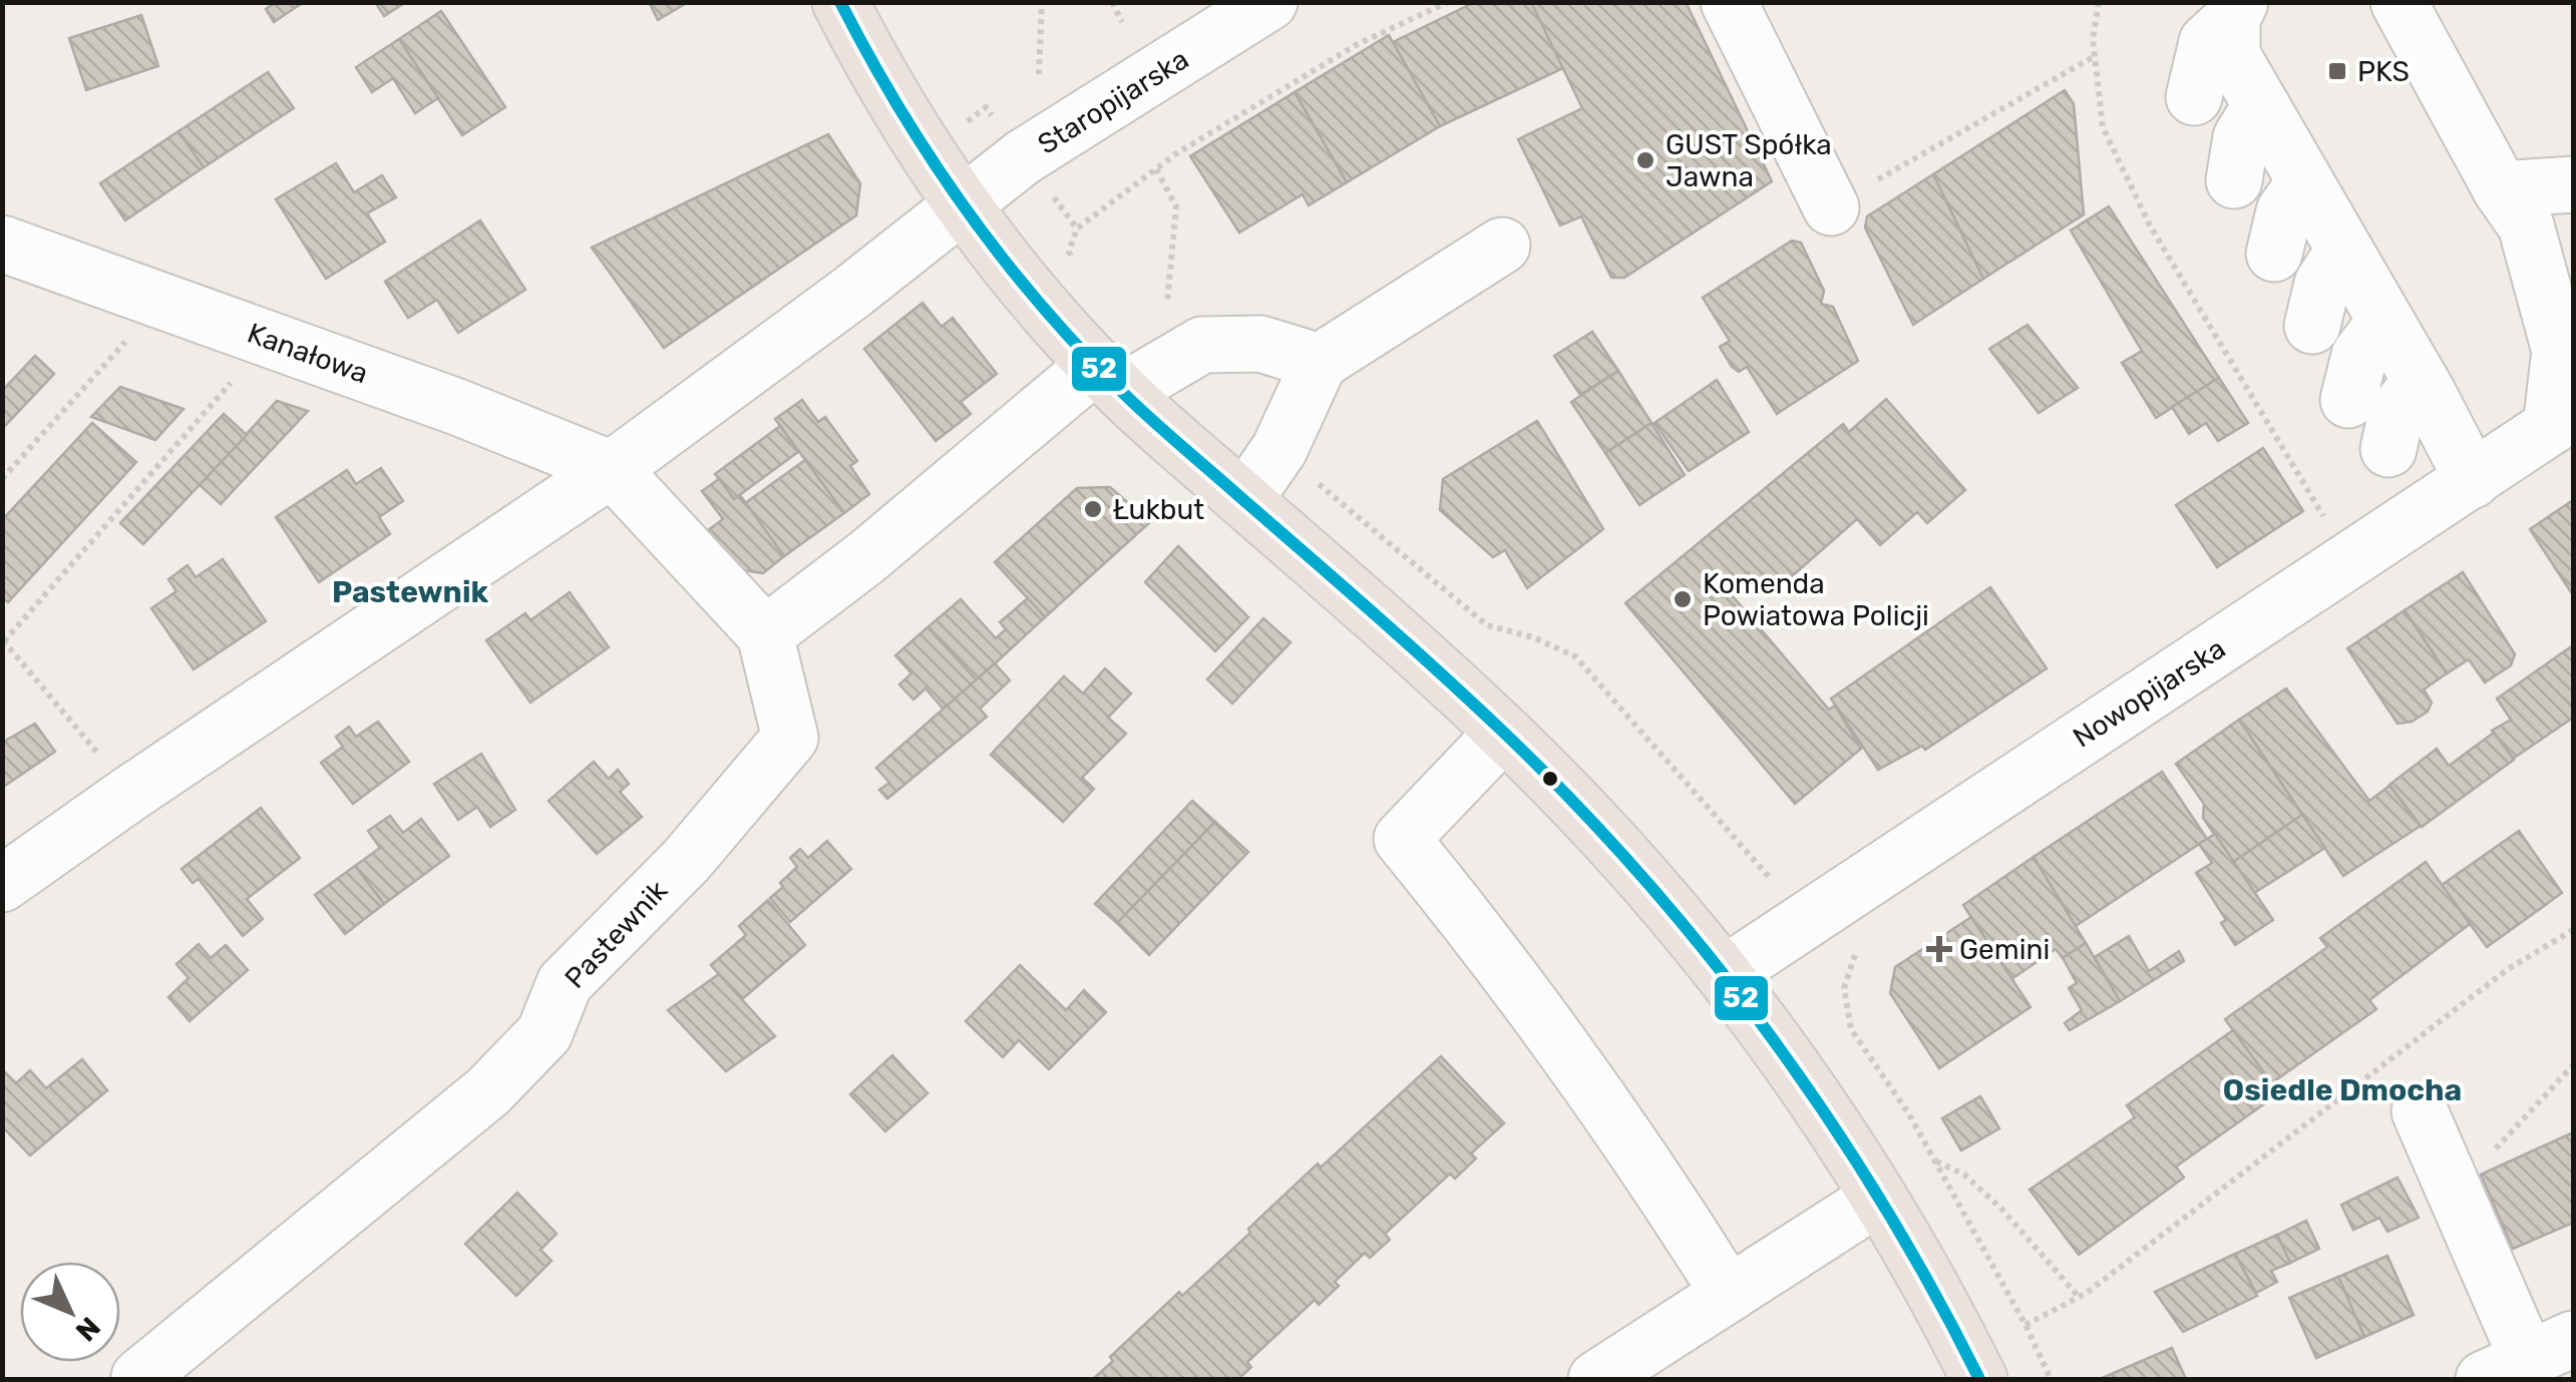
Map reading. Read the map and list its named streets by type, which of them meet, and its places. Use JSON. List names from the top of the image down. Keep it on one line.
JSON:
{"streets":{"street":["Staropijarska","Kanałowa","Nowopijarska","Pastewnik"]},"crossings":[["Kanałowa","Pastewnik"]],"districts":["Pastewnik","Osiedle Dmocha"],"places":{"transit":["PKS"],"other":["GUST Spółka Jawna","Łukbut","Komenda Powiatowa Policji"],"health":["Gemini"]},"lines":["transit line 52"],"north":"bottom right"}
